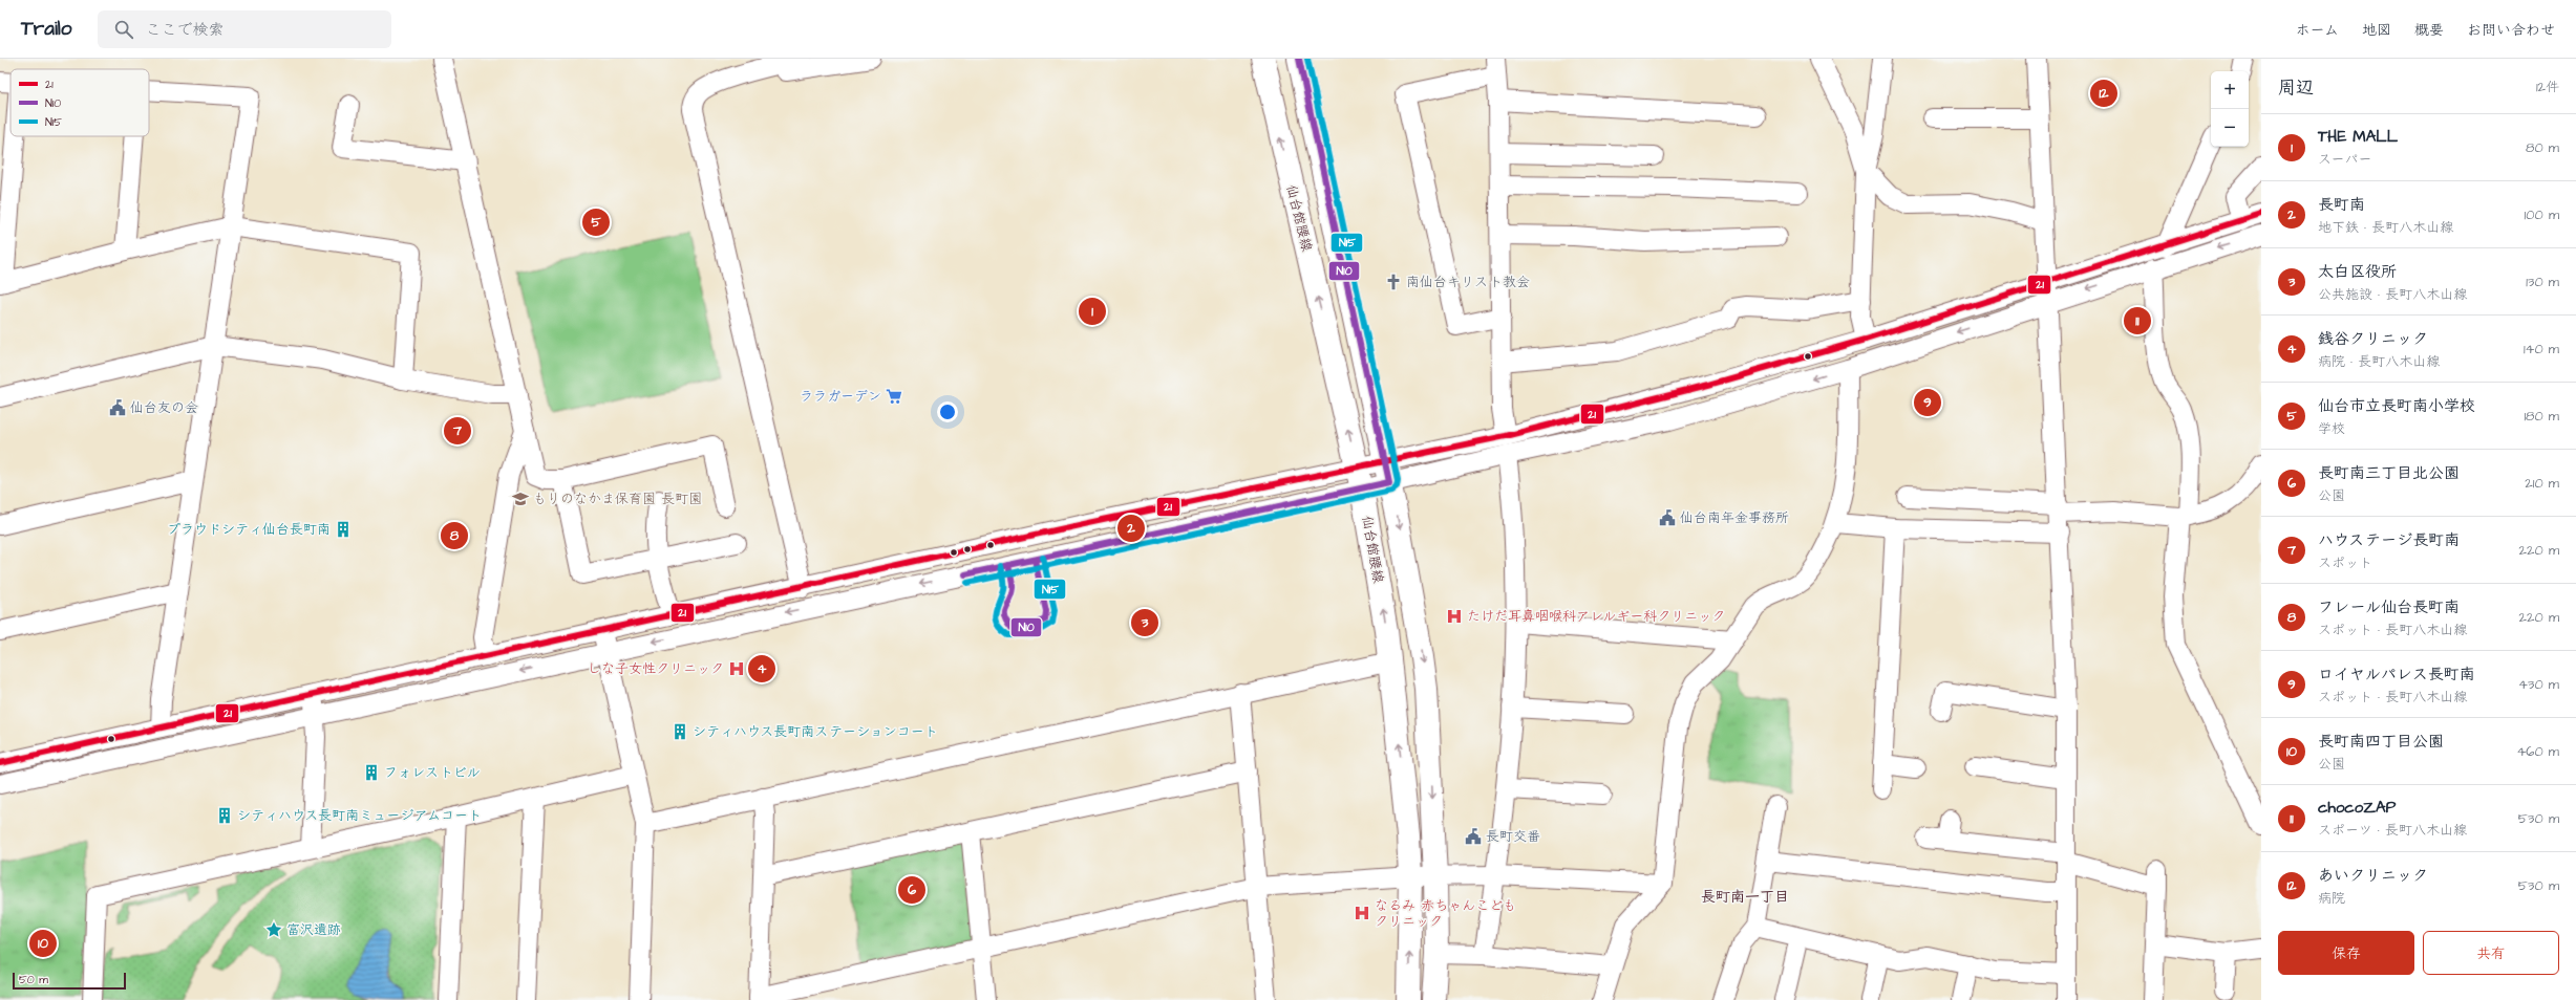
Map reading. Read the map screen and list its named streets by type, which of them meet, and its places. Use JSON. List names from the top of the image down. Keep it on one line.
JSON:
{"streets":{"main road":["仙台館腰線"]},"districts":["長町南一丁目"],"places":{"church":["南仙台キリスト教会"],"supermarket":["ララガーデン"],"public building":["仙台友の会","仙台南年金事務所","長町交番"],"school or university":["もりのなかま保育園 長町園"],"building":["プラウドシティ仙台長町南","シティハウス長町南ステーションコート","フォレストビル","シティハウス長町南ミュージアムコート"],"hospital":["たけだ耳鼻咽喉科アレルギー科クリニック","しな子女性クリニック","なるみ 赤ちゃんこども クリニック"],"place":["富沢遺跡"]},"lines":["transit line N10","transit line N15","transit line 21"],"legend":["21","N10","N15"],"scale_bar":"50 m","page":{"header":"Trailo","search":"ここで検索","nav":["ホーム","地図","概要","お問い合わせ"],"heading":["周辺","12件"],"map_buttons":["+","−"],"pins":["12","5","1","11","9","7","2","8","3","4","6","10"],"list":[{"mark":"1","name":"THE MALL","note":"スーパー","value":"80 m"},{"mark":"2","name":"長町南","note":"地下鉄 · 長町八木山線","value":"100 m"},{"mark":"3","name":"太白区役所","note":"公共施設 · 長町八木山線","value":"130 m"},{"mark":"4","name":"銭谷クリニック","note":"病院 · 長町八木山線","value":"140 m"},{"mark":"5","name":"仙台市立長町南小学校","note":"学校","value":"180 m"},{"mark":"6","name":"長町南三丁目北公園","note":"公園","value":"210 m"},{"mark":"7","name":"ハウステージ長町南","note":"スポット","value":"220 m"},{"mark":"8","name":"フレール仙台長町南","note":"スポット · 長町八木山線","value":"220 m"},{"mark":"9","name":"ロイヤルパレス長町南","note":"スポット · 長町八木山線","value":"430 m"},{"mark":"10","name":"長町南四丁目公園","note":"公園","value":"460 m"},{"mark":"11","name":"chocoZAP","note":"スポーツ · 長町八木山線","value":"530 m"},{"mark":"12","name":"あいクリニック","note":"病院","value":"530 m"}],"buttons":["保存","共有"],"scale":"50 m"}}
